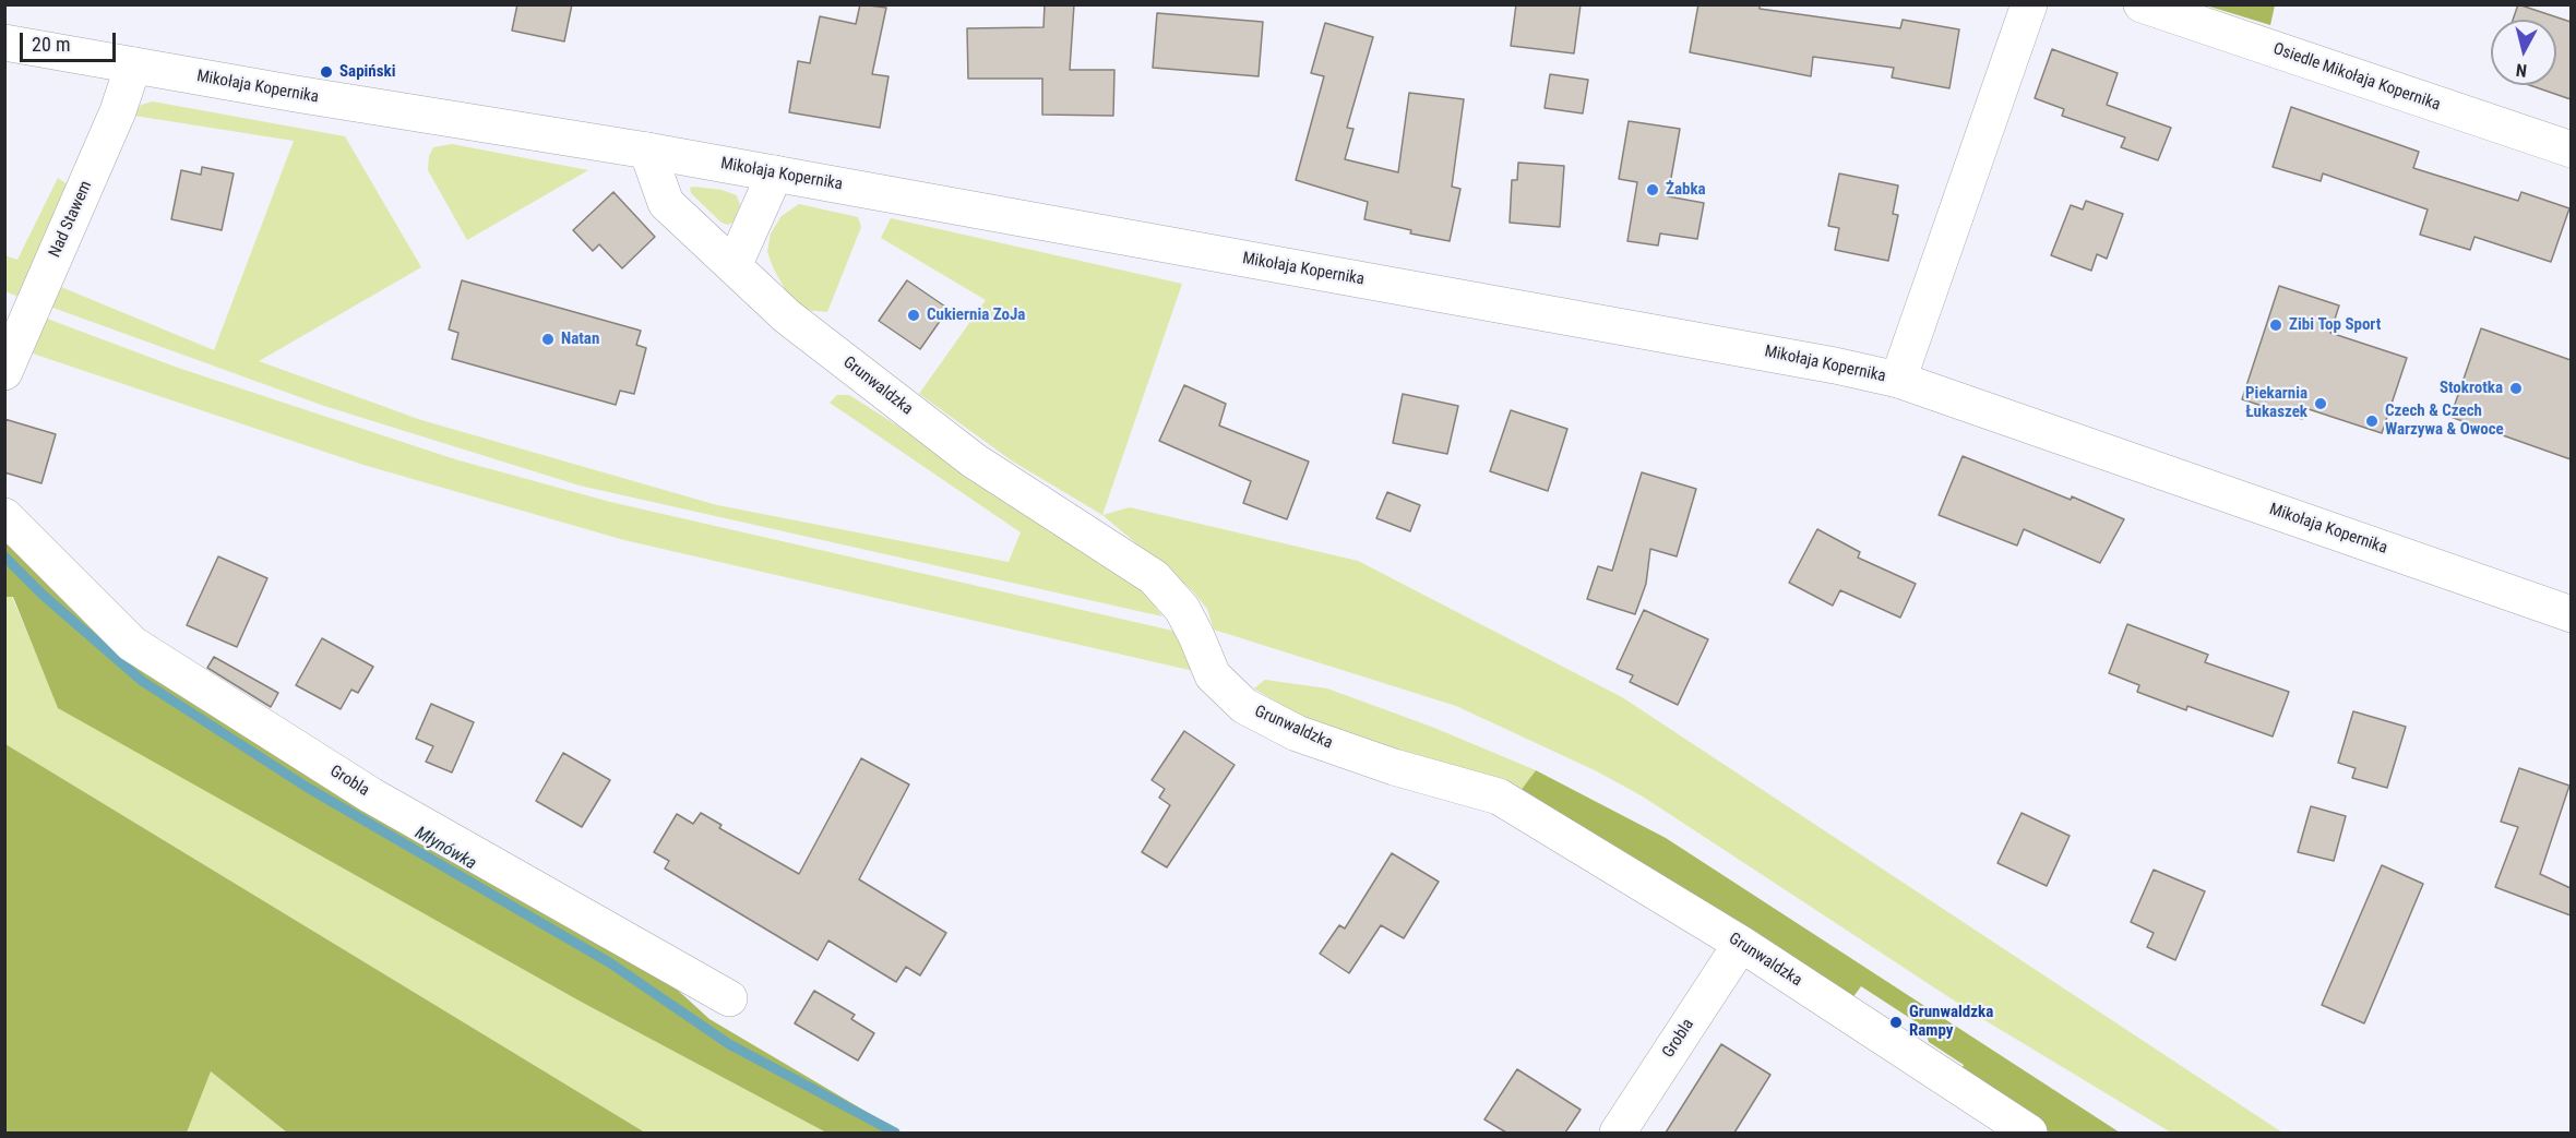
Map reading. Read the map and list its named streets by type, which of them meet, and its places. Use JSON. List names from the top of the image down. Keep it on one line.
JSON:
{"streets":{"street":["Osiedle Mikołaja Kopernika","Mikołaja Kopernika","Nad Stawem","Grunwaldzka","Grobla"]},"crossings":[["Mikołaja Kopernika","Nad Stawem"],["Mikołaja Kopernika","Grunwaldzka"],["Grunwaldzka","Grobla"]],"water":["Młynówka"],"places":["Sapiński","Żabka","Cukiernia ZoJa","Zibi Top Sport","Natan","Stokrotka","Piekarnia Łukaszek","Czech & Czech Warzywa & Owoce","Grunwaldzka Rampy"],"scale_bar":"20 m","north":"bottom"}
